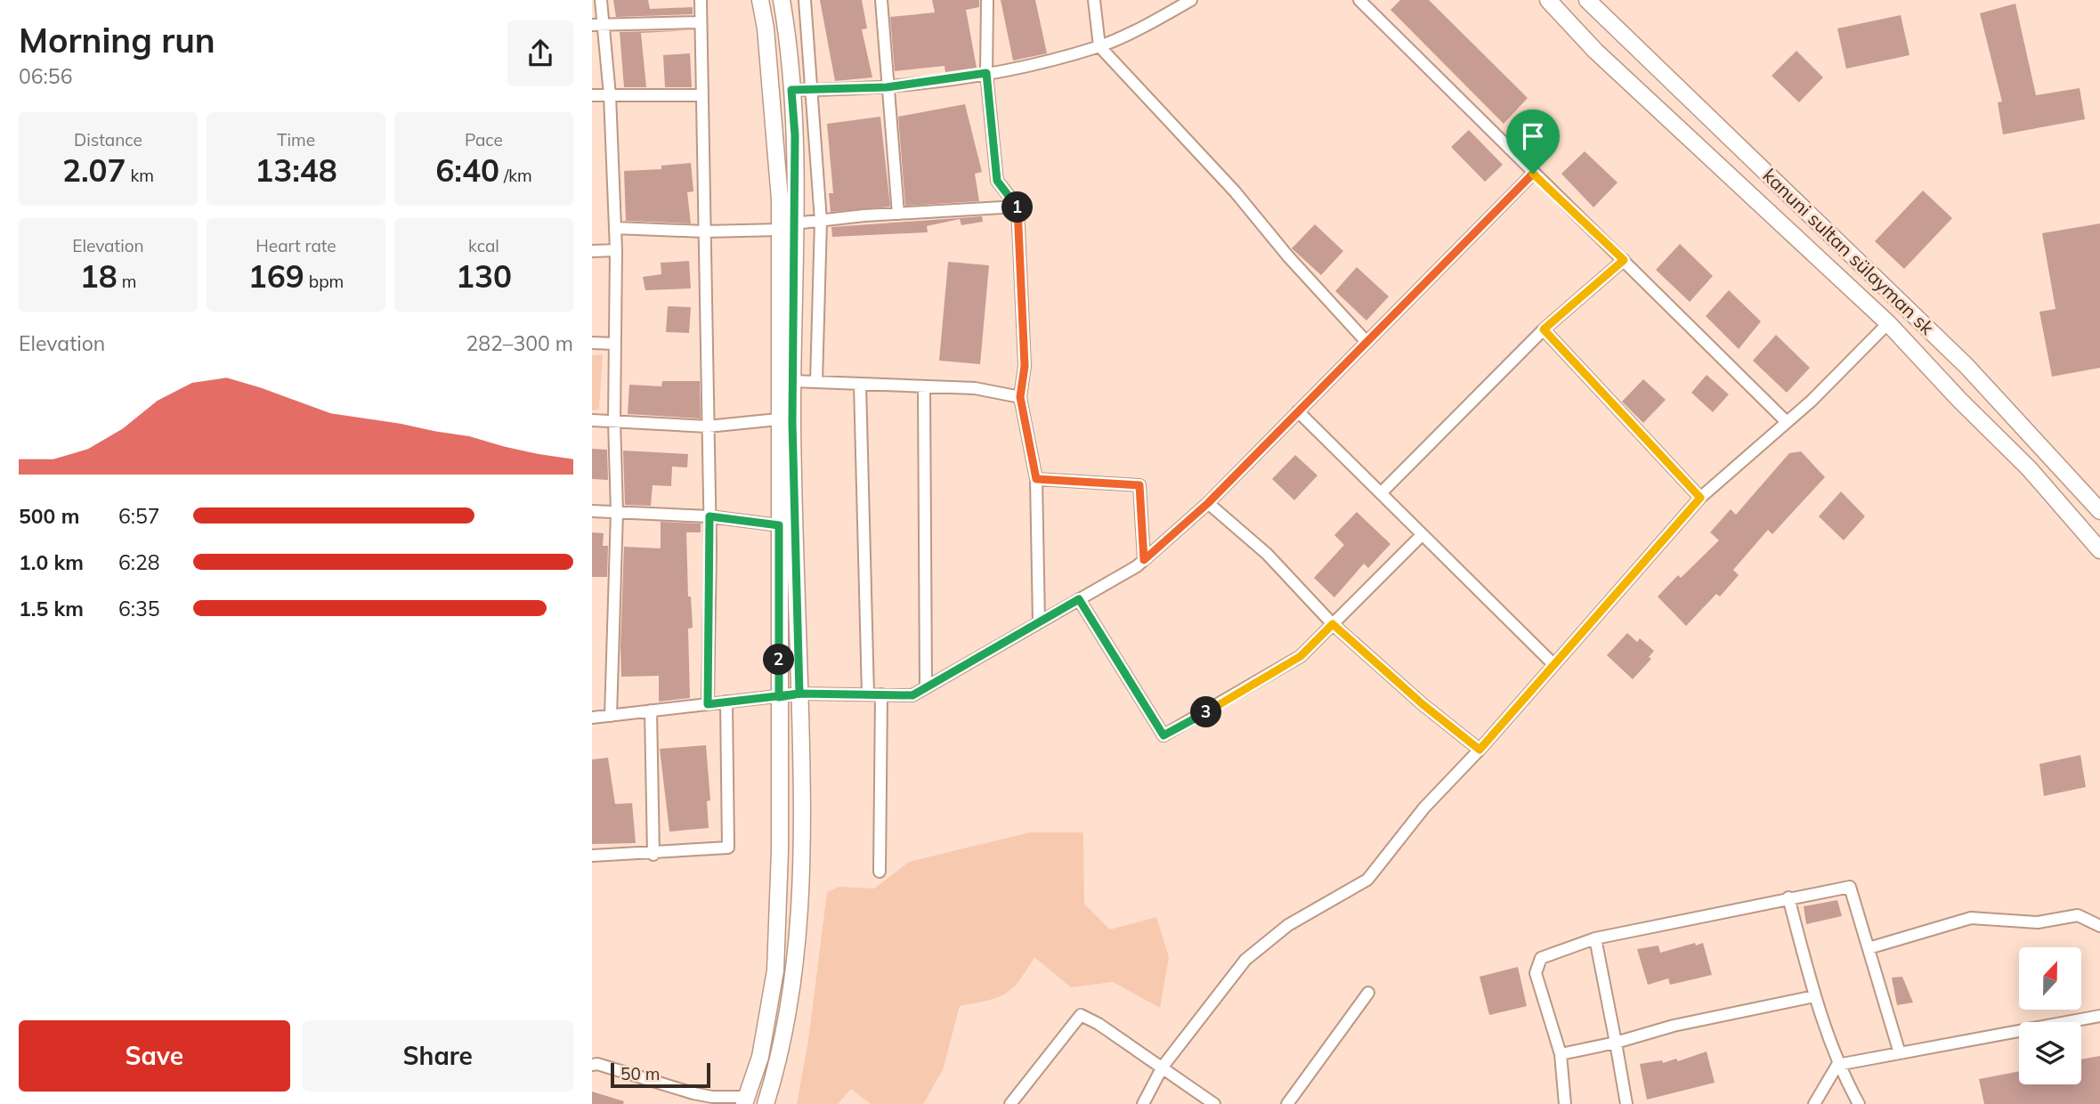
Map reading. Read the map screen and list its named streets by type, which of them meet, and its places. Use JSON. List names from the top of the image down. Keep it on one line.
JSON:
{"streets":{"main road":["kanuni sultan sülayman sk"]},"scale_bar":"50 m","north":"top","page":{"heading":["Morning run","06:56"],"stats":[["Distance","2.07 km"],["Time","13:48"],["Pace","6:40 /km"],["Elevation","18 m"],["Heart rate","169 bpm"],["kcal","130"]],"pins":["1","2","3"],"chart":["Elevation","282–300 m"],"list":[{"name":"500 m","note":"6:57"},{"name":"1.0 km","note":"6:28"},{"name":"1.5 km","note":"6:35"}],"buttons":["Save","Share"],"scale":"50 m"}}
